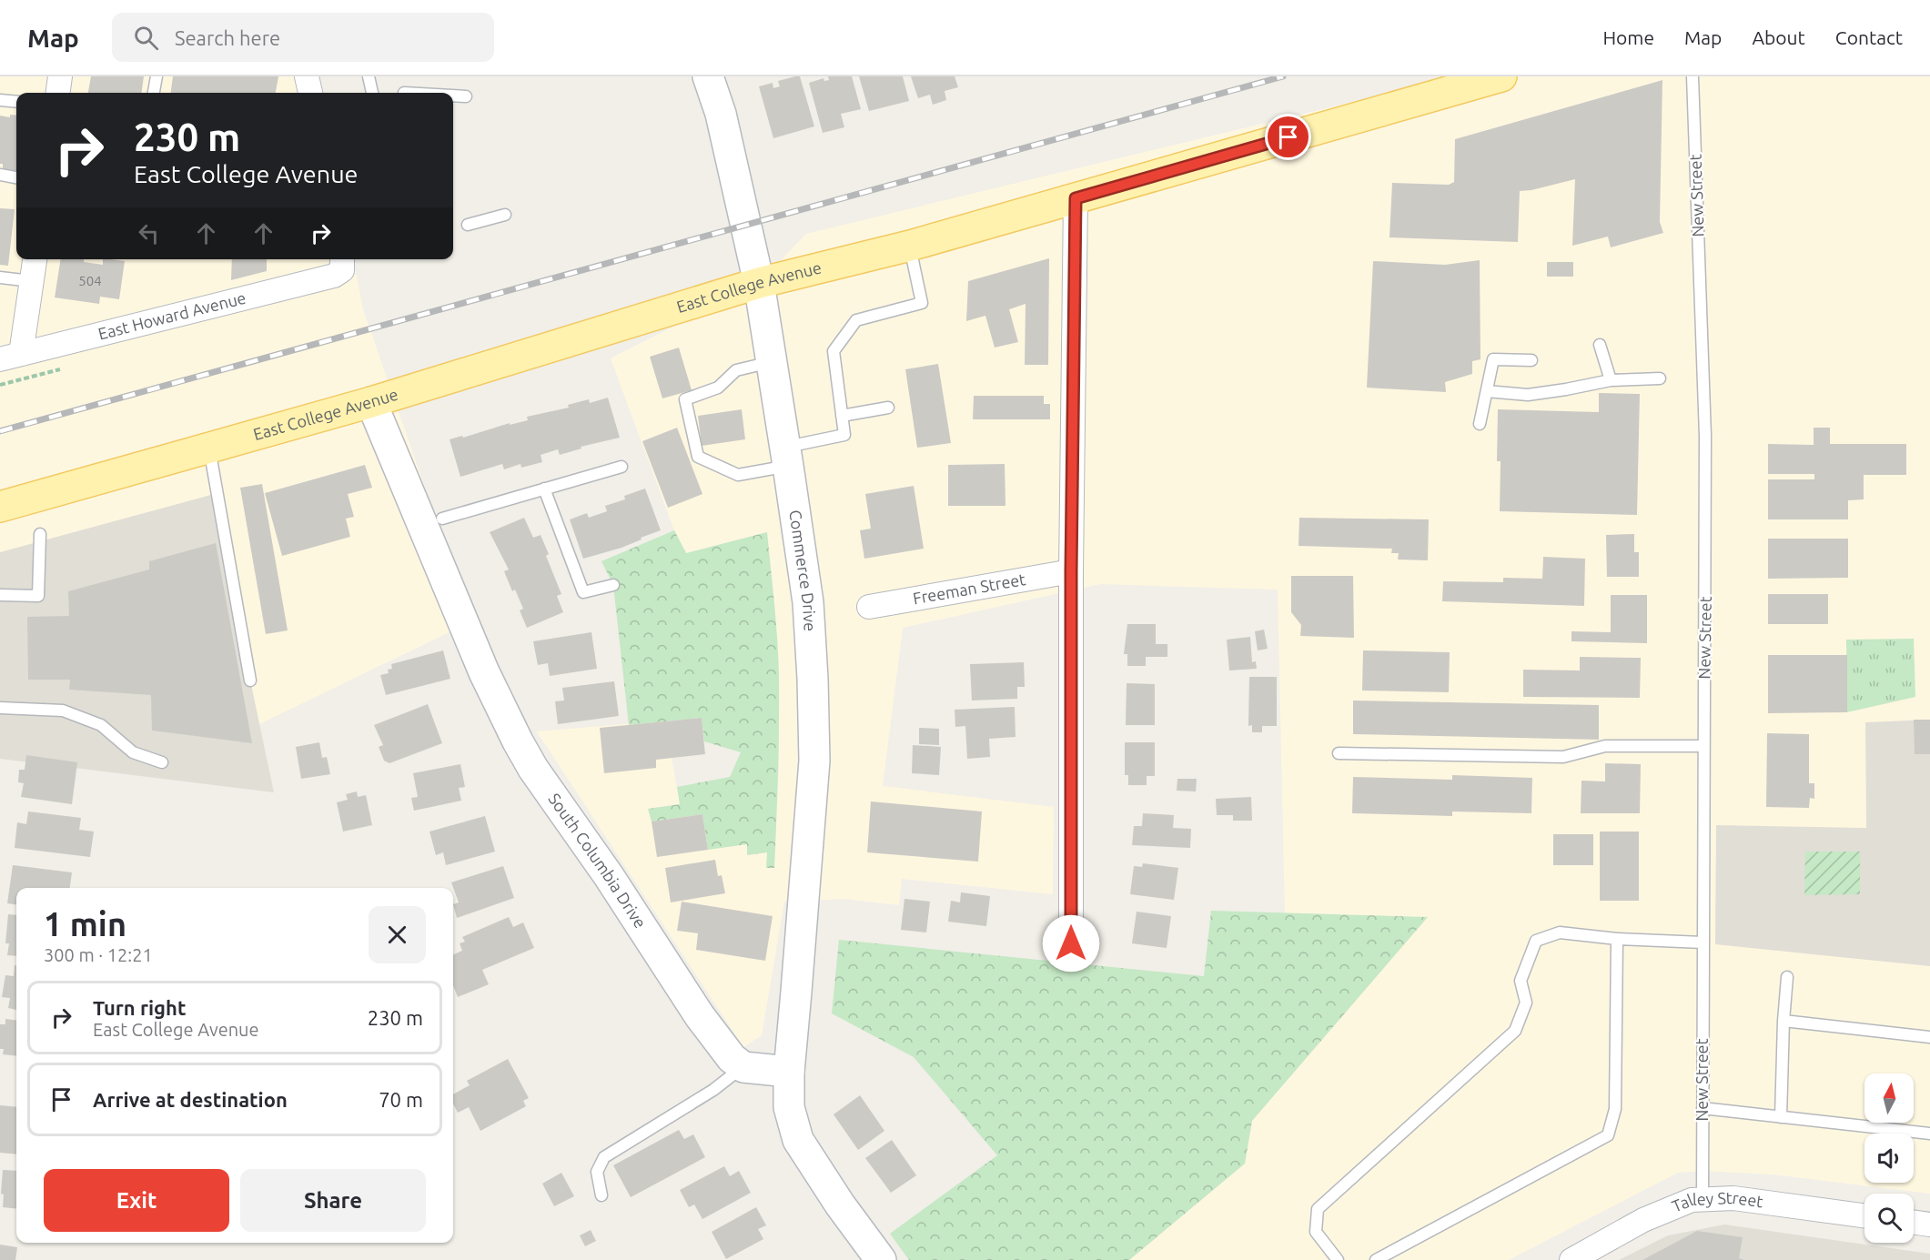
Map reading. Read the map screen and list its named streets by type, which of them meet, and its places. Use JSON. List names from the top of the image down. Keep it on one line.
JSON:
{"streets":{"main road":["East College Avenue","Commerce Drive","South Columbia Drive"],"street":["East Howard Avenue","Freeman Street","Talley Street"],"lane":["New Street"]},"crossings":[["New Street","Talley Street"],["East College Avenue","Commerce Drive"],["East College Avenue","South Columbia Drive"]],"house_numbers":["504"],"north":"top","page":{"header":"Map","search":"Search here","nav":["Home","Map","About","Contact"],"turn":["230 m","East College Avenue"],"heading":["1 min","300 m · 12:21"],"list":[{"name":"Turn right","note":"East College Avenue","value":"230 m"},{"name":"Arrive at destination","value":"70 m"}],"buttons":["Exit","Share"]}}
